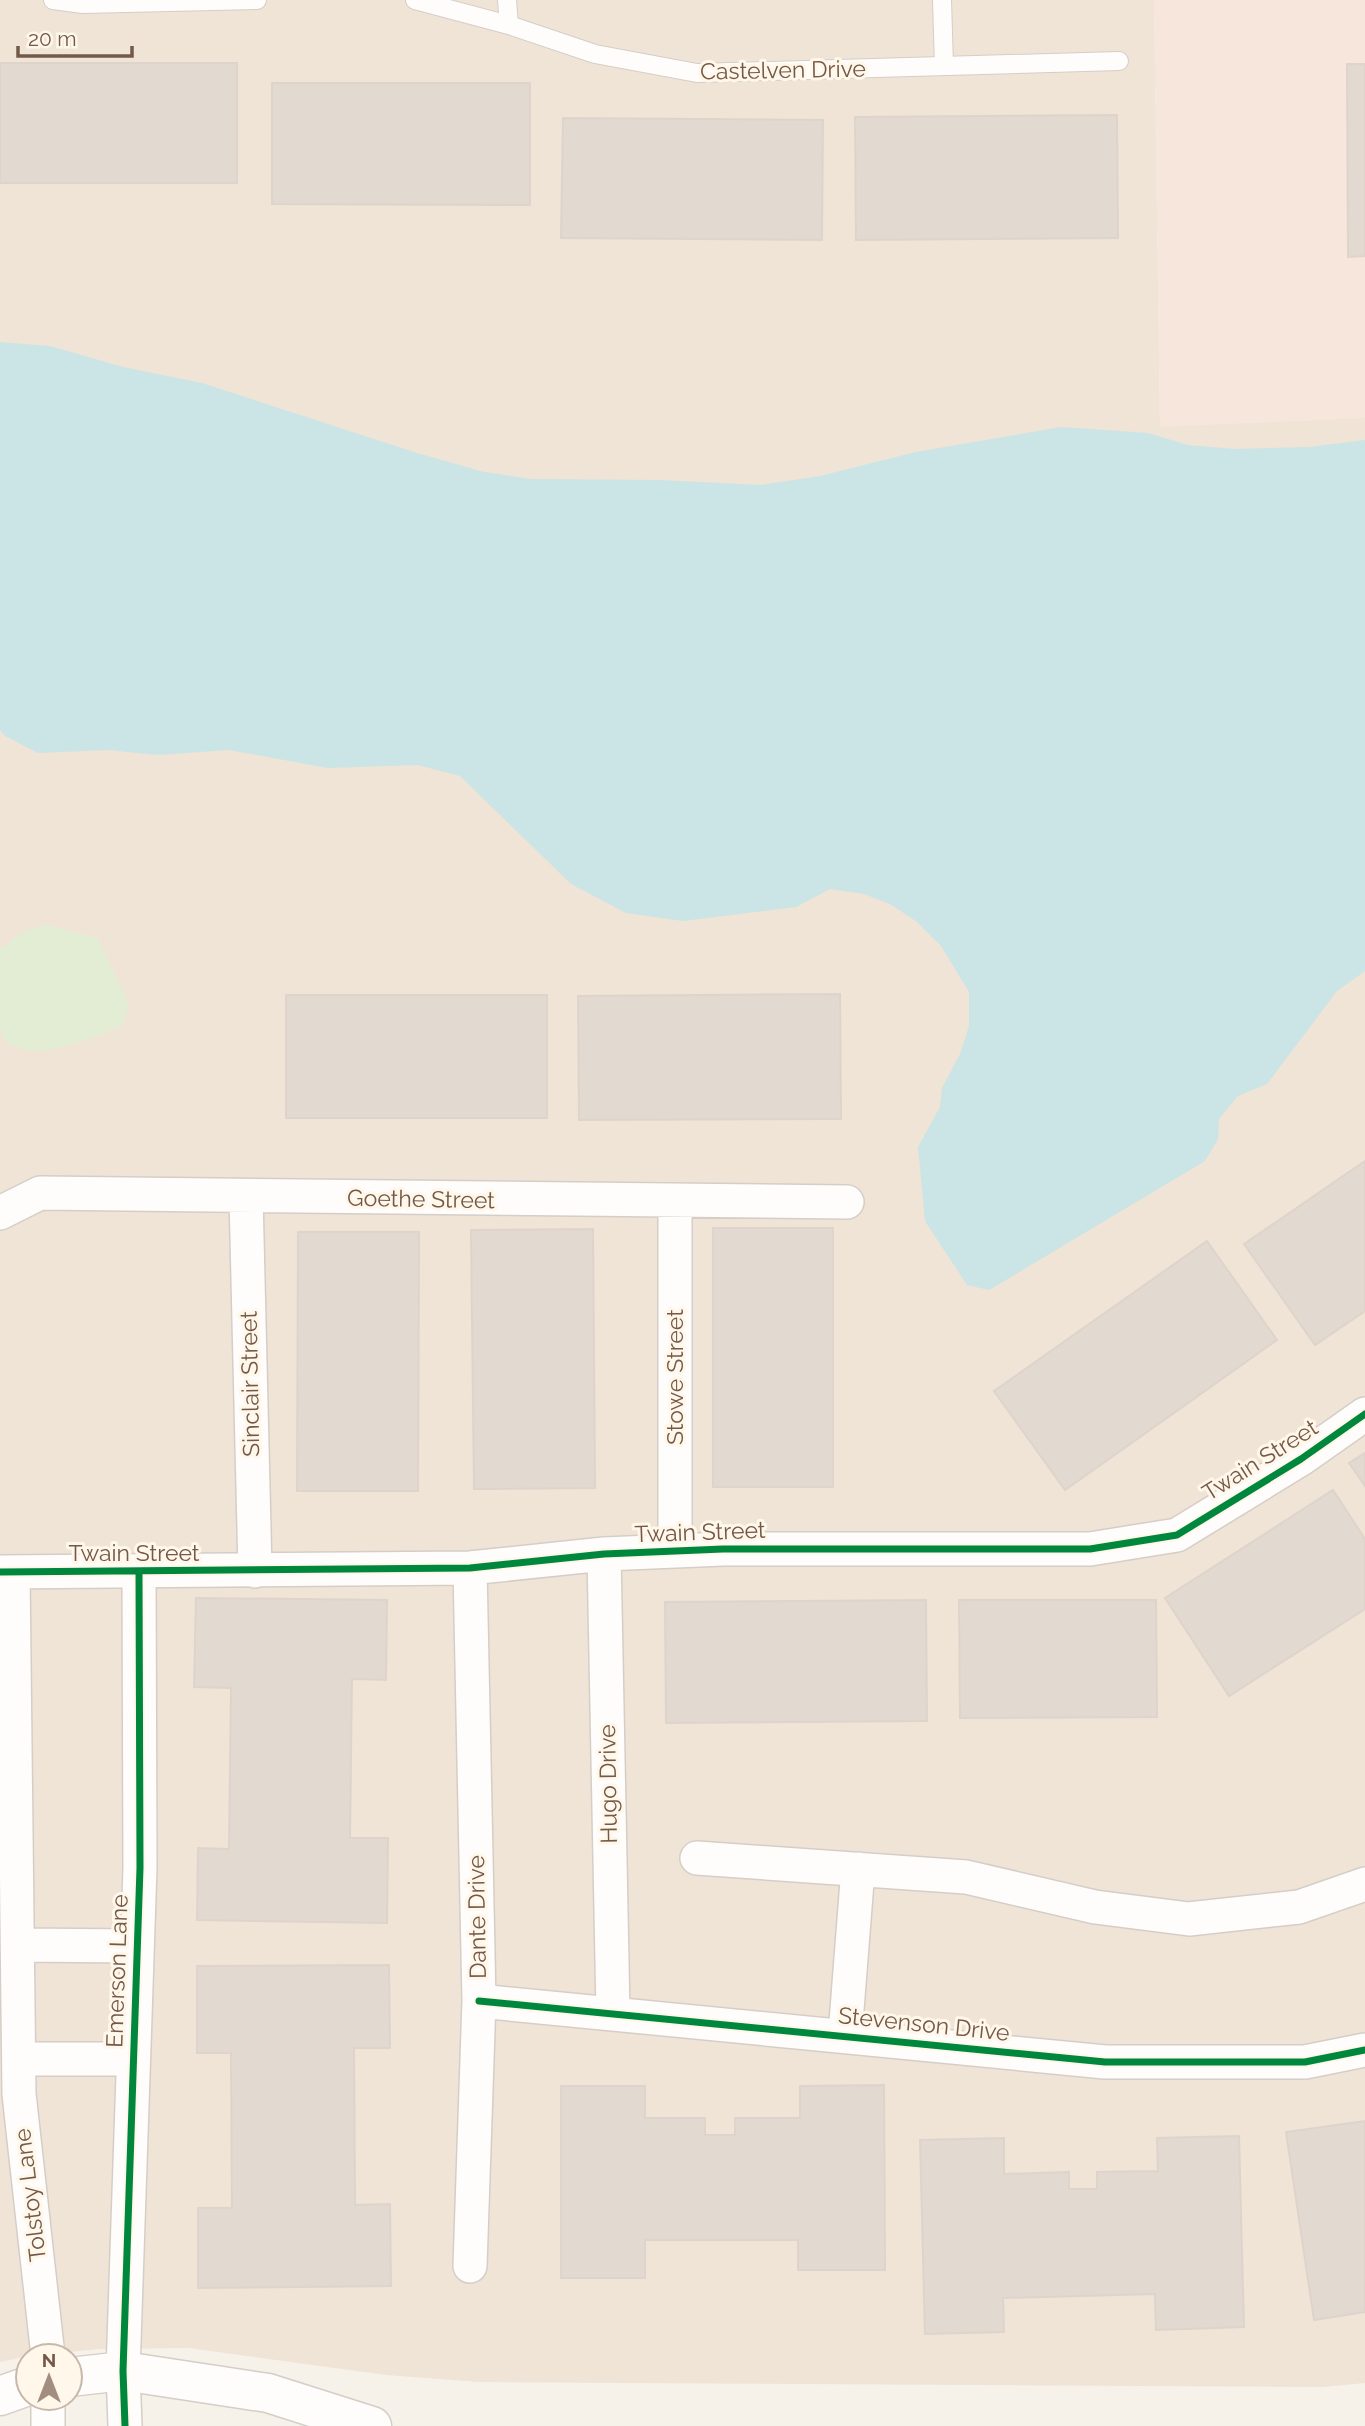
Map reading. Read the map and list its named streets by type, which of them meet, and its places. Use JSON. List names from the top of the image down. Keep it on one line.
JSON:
{"streets":{"street":["Goethe Street","Stowe Street","Sinclair Street","Twain Street","Hugo Drive","Dante Drive","Emerson Lane","Stevenson Drive","Tolstoy Lane"],"lane":["Castelven Drive"]},"crossings":[["Goethe Street","Stowe Street"],["Goethe Street","Sinclair Street"],["Stowe Street","Twain Street"],["Sinclair Street","Twain Street"],["Twain Street","Hugo Drive"],["Twain Street","Dante Drive"],["Twain Street","Emerson Lane"],["Twain Street","Tolstoy Lane"],["Hugo Drive","Stevenson Drive"],["Dante Drive","Stevenson Drive"]],"scale_bar":"20 m","north":"top"}
